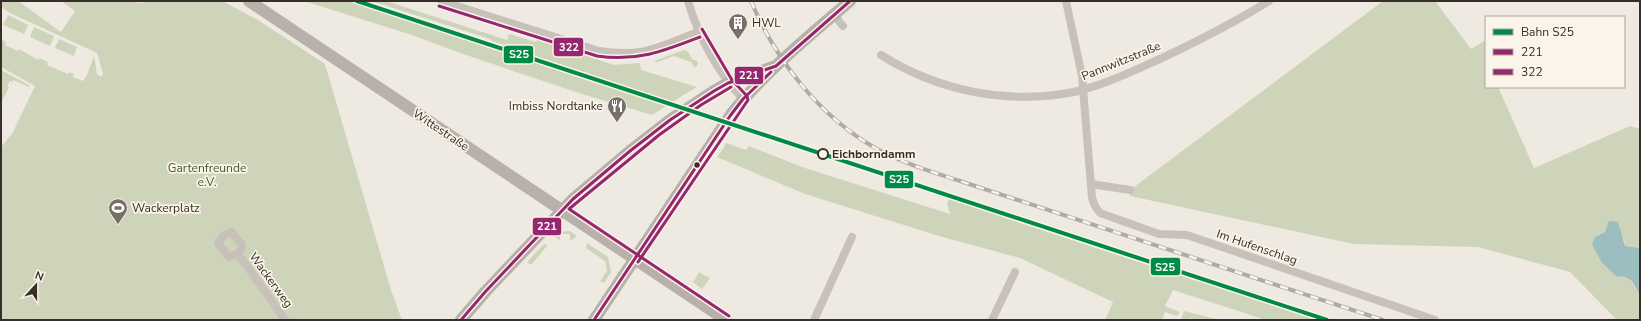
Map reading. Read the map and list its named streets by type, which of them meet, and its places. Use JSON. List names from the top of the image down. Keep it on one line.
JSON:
{"streets":{"main road":["Wittestraße"],"street":["Pannwitzstraße","Im Hufenschlag","Wackerweg"]},"crossings":[["Pannwitzstraße","Im Hufenschlag"]],"parks":["Gartenfreunde e.V."],"places":{"building":["HWL"],"restaurant":["Imbiss Nordtanke"],"other":["Eichborndamm"],"sports":["Wackerplatz"]},"lines":["rail line S25","transit line 221","transit line 322"],"legend":["Bahn S25","221","322"],"north":"top"}
